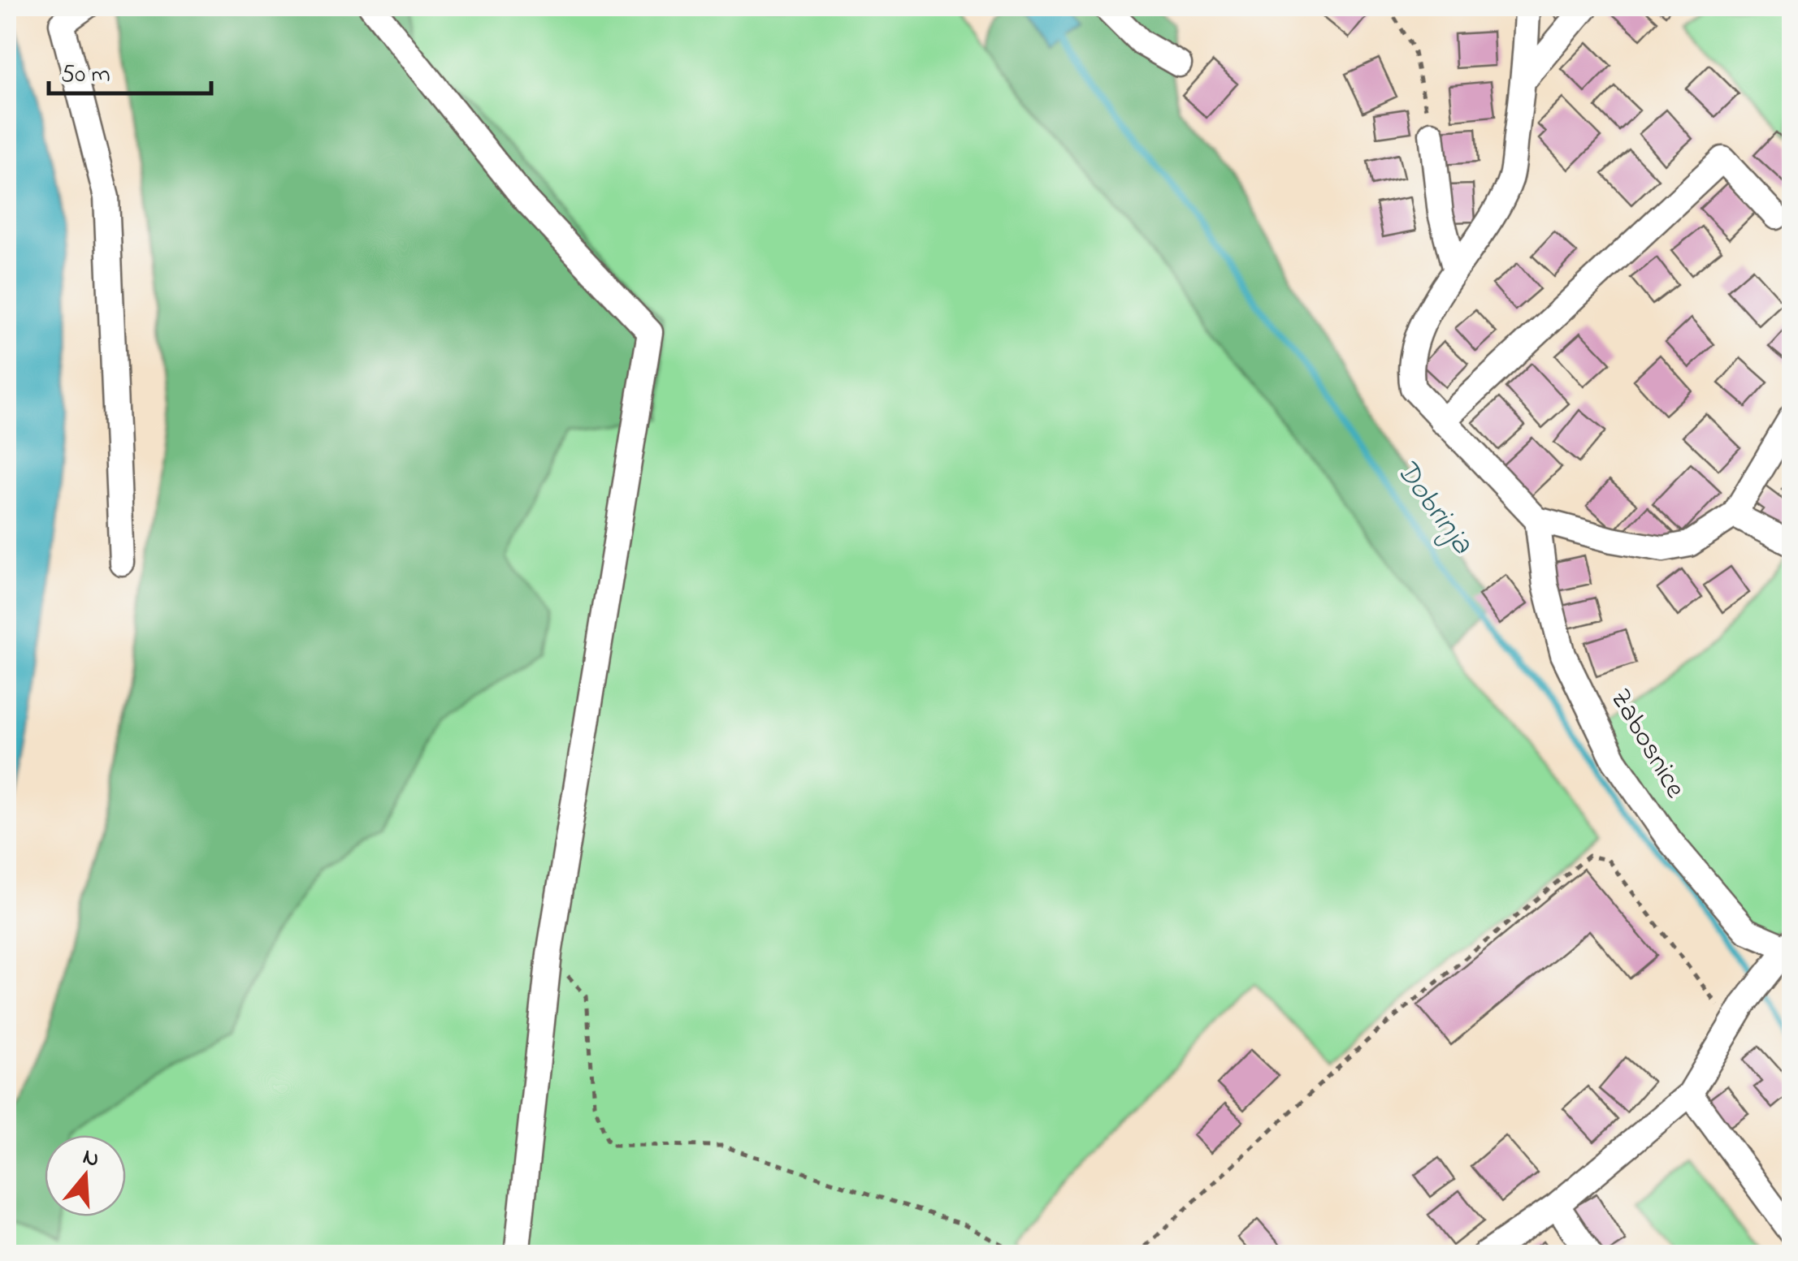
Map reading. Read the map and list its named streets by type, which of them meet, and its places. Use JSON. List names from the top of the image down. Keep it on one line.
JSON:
{"streets":{"street":["Zabosnice"]},"water":["Dobrinja"],"scale_bar":"50 m","north":"top"}
